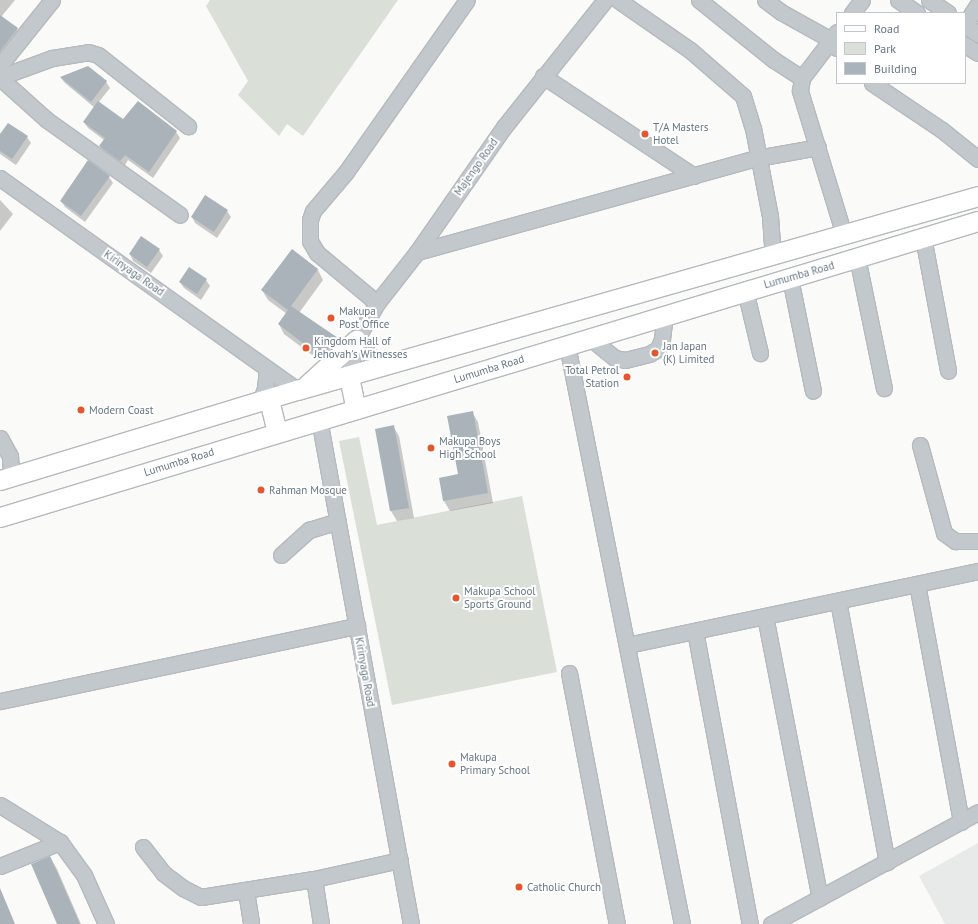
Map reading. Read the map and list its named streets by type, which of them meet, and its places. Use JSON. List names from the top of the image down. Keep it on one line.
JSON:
{"streets":{"main road":["Lumumba Road"],"street":["Majengo Road","Kirinyaga Road"]},"crossings":[["Kirinyaga Road","Lumumba Road"]],"places":["T/A Masters Hotel","Makupa Post Office","Kingdom Hall of Jehovah's Witnesses","Jan Japan (K) Limited","Total Petrol Station","Modern Coast","Makupa Boys High School","Rahman Mosque","Makupa School Sports Ground","Makupa Primary School","Catholic Church"],"legend":["Road","Park","Building"]}
